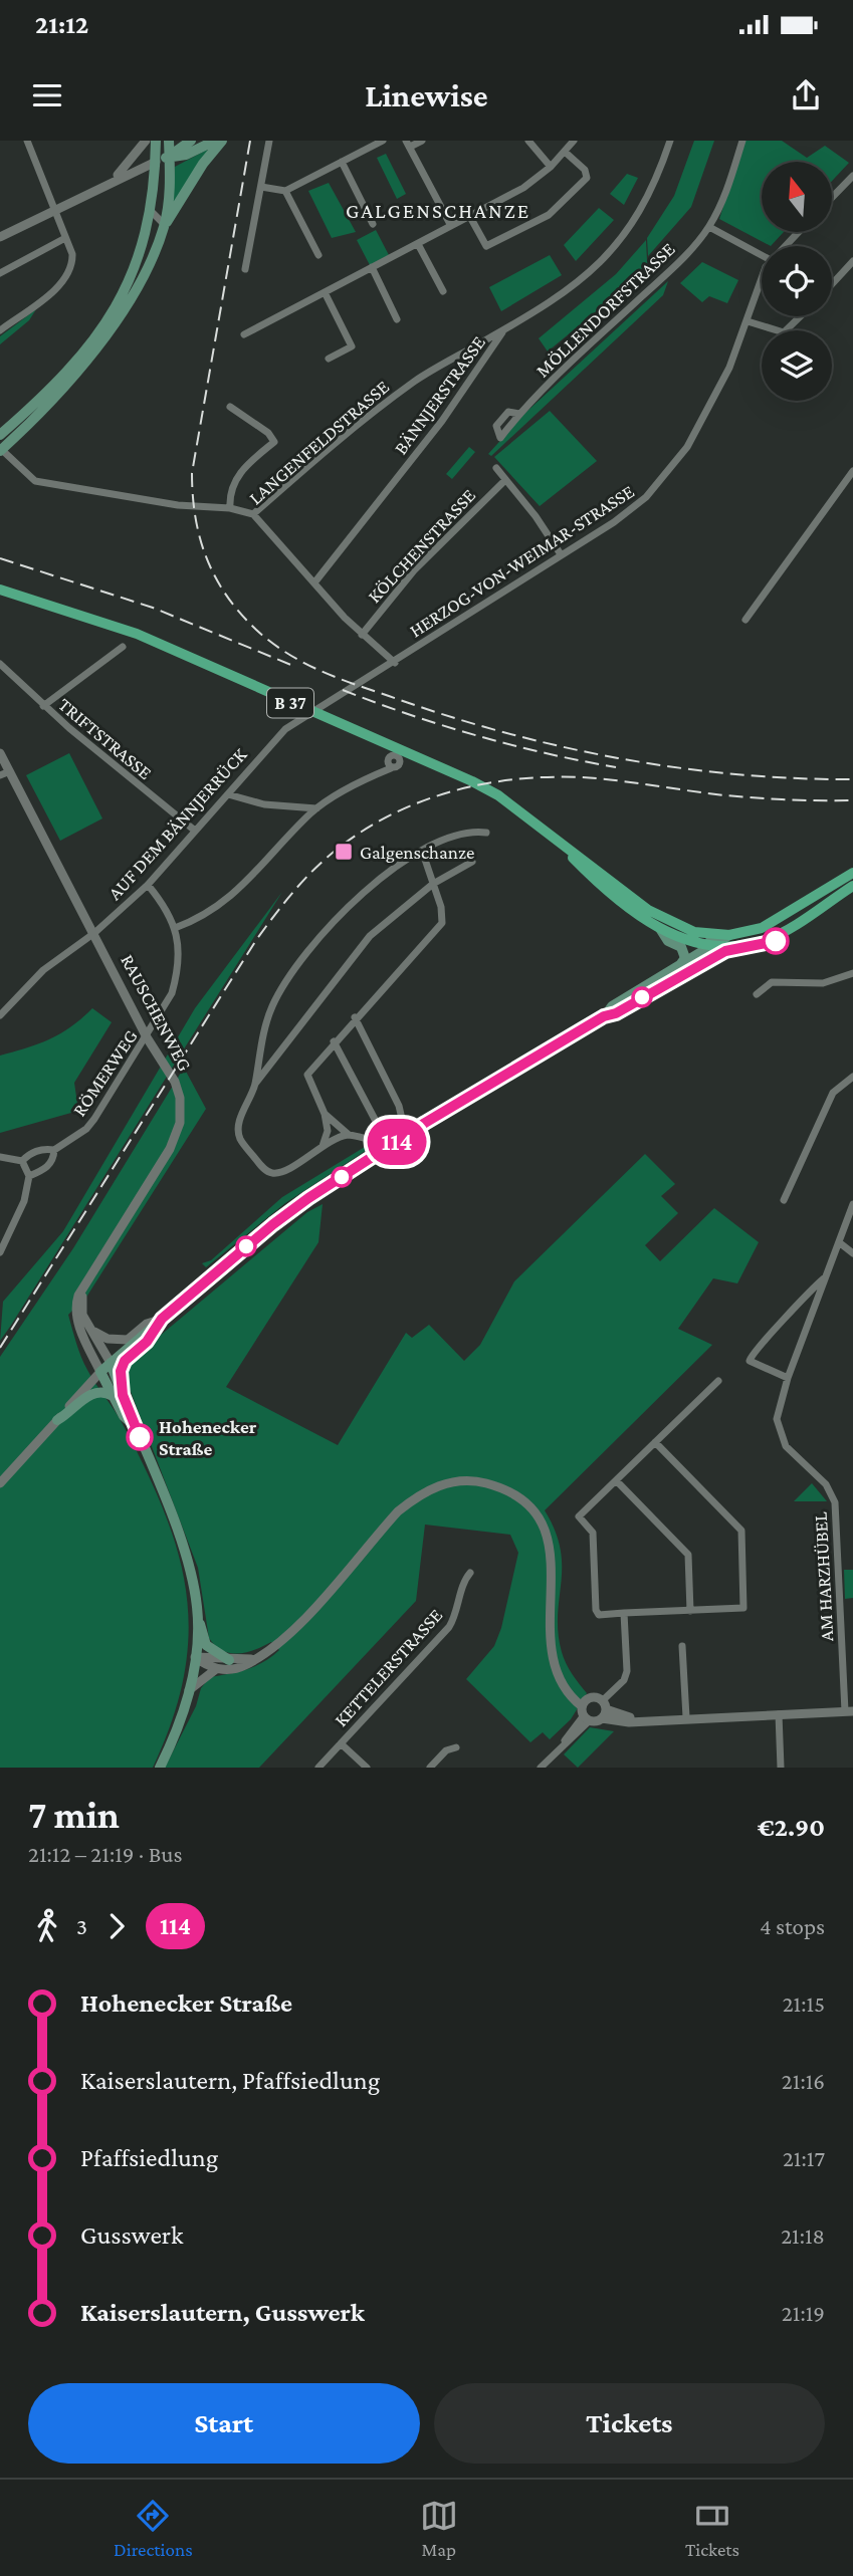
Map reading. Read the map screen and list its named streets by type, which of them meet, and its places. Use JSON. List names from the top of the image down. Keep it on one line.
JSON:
{"streets":{"main road":["B 37"],"street":["MÖLLENDORFSTRASSE","BÄNNJERSTRASSE","LANGENFELDSTRASSE","KÖLCHENSTRASSE","HERZOG-VON-WEIMAR-STRASSE","TRIFTSTRASSE","AUF DEM BÄNNJERRÜCK","RAUSCHENWEG","RÖMERWEG","AM HARZHÜBEL","KETTELERSTRASSE"]},"crossings":[["BÄNNJERSTRASSE","LANGENFELDSTRASSE"],["LANGENFELDSTRASSE","KÖLCHENSTRASSE"],["LANGENFELDSTRASSE","HERZOG-VON-WEIMAR-STRASSE"],["LANGENFELDSTRASSE","AUF DEM BÄNNJERRÜCK"],["HERZOG-VON-WEIMAR-STRASSE","AUF DEM BÄNNJERRÜCK"],["TRIFTSTRASSE","AUF DEM BÄNNJERRÜCK"],["AUF DEM BÄNNJERRÜCK","RAUSCHENWEG"],["AUF DEM BÄNNJERRÜCK","RÖMERWEG"],["RAUSCHENWEG","RÖMERWEG"]],"districts":["GALGENSCHANZE"],"places":{"transit":["Galgenschanze"],"other":["Hohenecker Straße"]},"lines":["bus line 114"],"north":"top","page":{"status":"21:12","header":"Linewise","on_map":"114","heading":["7 min","21:12 – 21:19 · Bus","€2.90"],"legs":["3","114","4 stops"],"list":[{"name":"Hohenecker Straße","value":"21:15"},{"name":"Kaiserslautern, Pfaffsiedlung","value":"21:16"},{"name":"Pfaffsiedlung","value":"21:17"},{"name":"Gusswerk","value":"21:18"},{"name":"Kaiserslautern, Gusswerk","value":"21:19"}],"buttons":["Start","Tickets"],"tabs":["Directions","Map","Tickets"]}}
